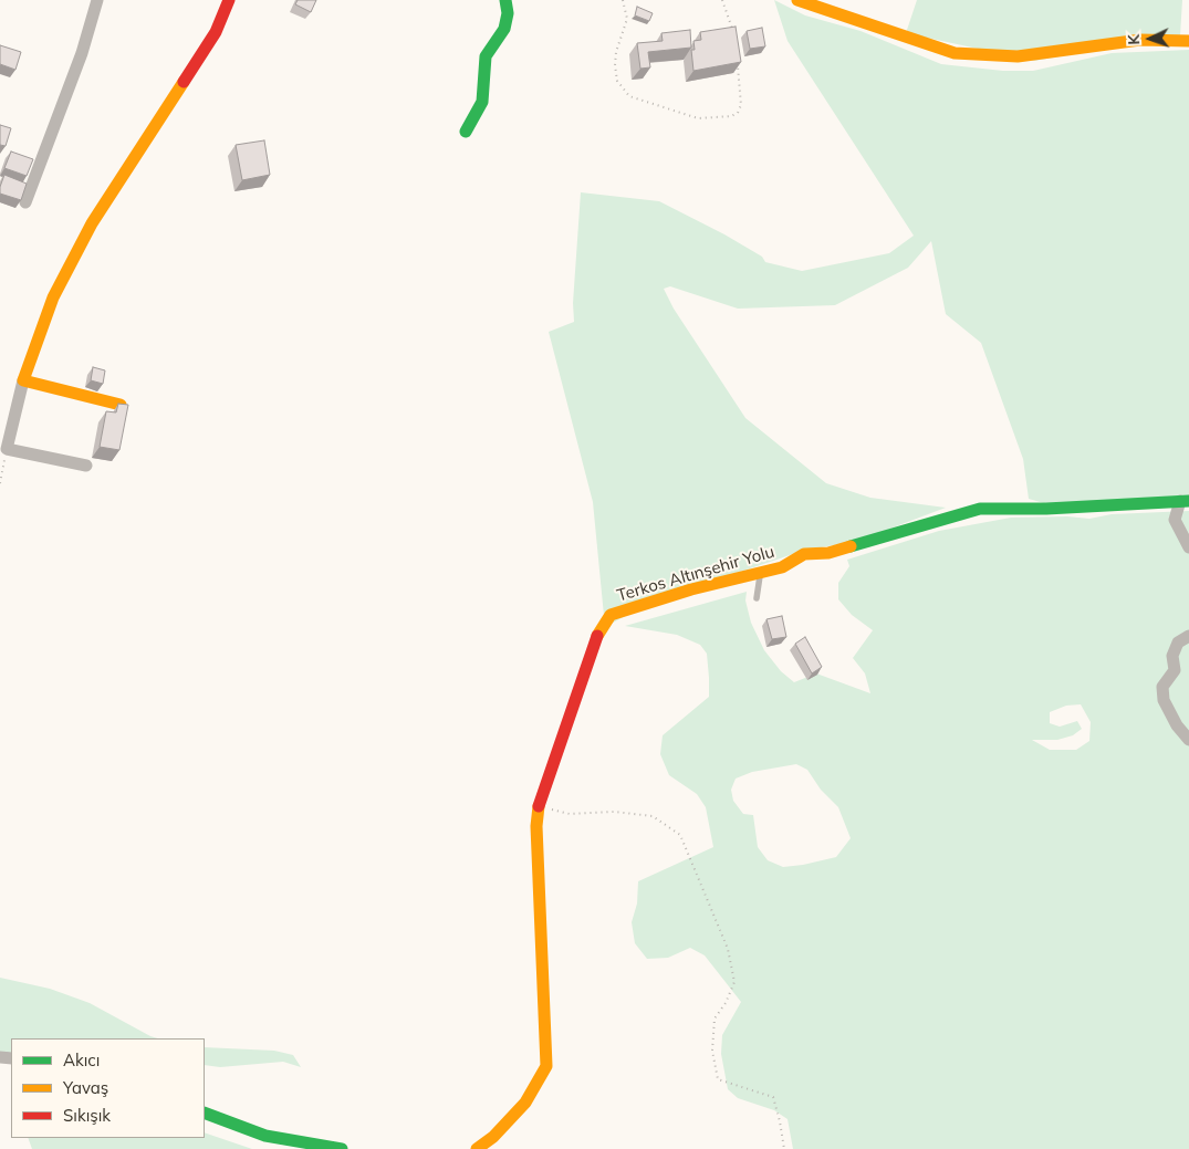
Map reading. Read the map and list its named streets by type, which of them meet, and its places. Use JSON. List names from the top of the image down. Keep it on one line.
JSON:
{"streets":{"street":["Terkos Altınşehir Yolu"]},"legend":["Akıcı","Yavaş","Sıkışık"],"north":"left"}
